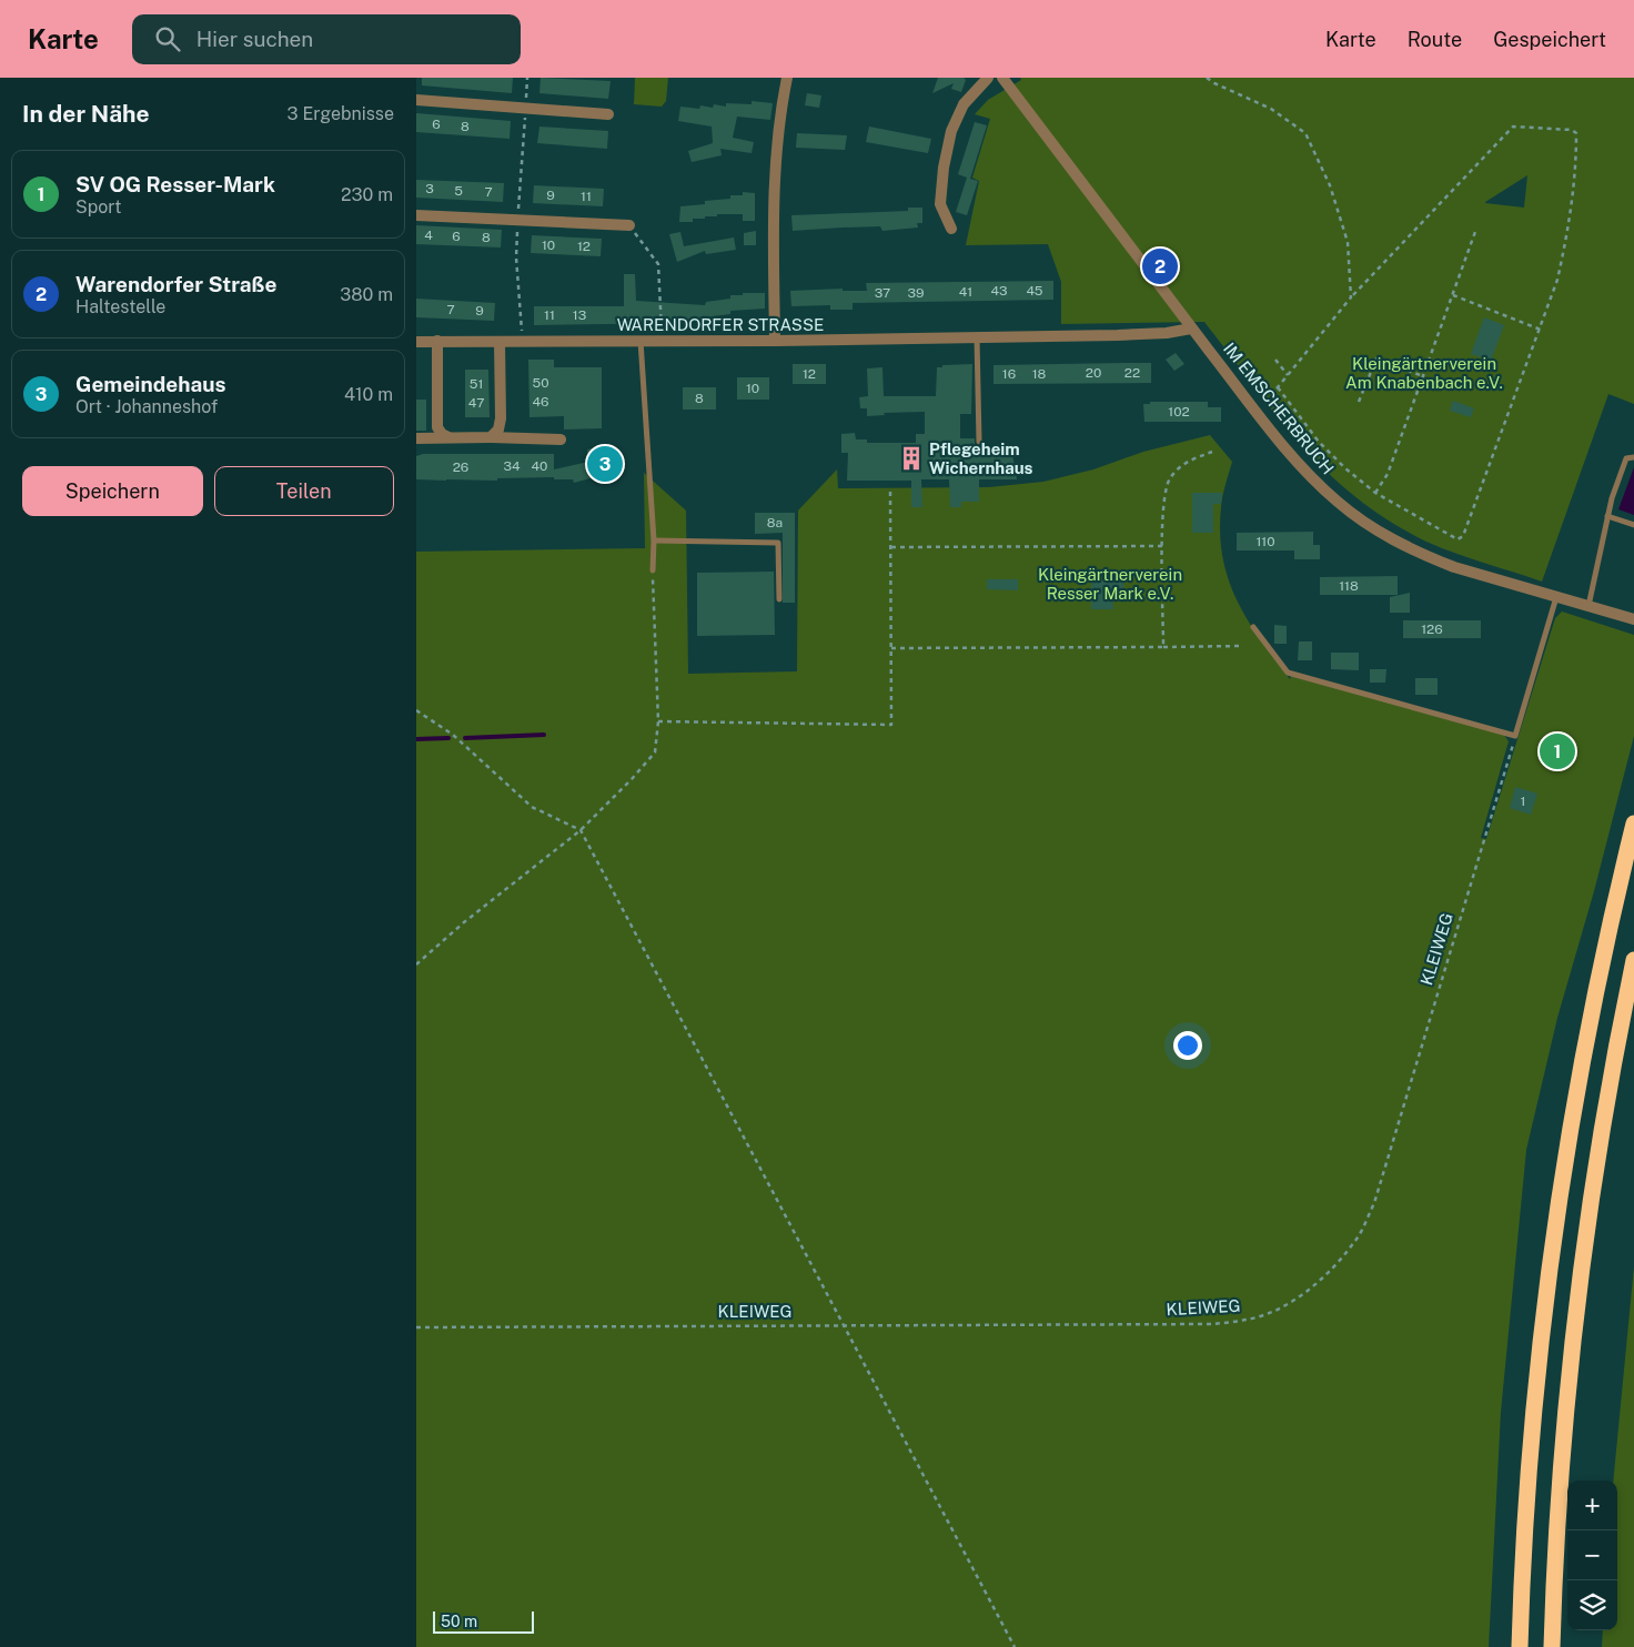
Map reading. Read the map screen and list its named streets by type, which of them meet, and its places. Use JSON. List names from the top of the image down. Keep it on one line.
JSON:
{"streets":{"street":["WARENDORFER STRASSE","IM EMSCHERBRUCH"],"path":["KLEIWEG"]},"crossings":[["WARENDORFER STRASSE","IM EMSCHERBRUCH"]],"parks":["Kleingärtnerverein Am Knabenbach e.V.","Kleingärtnerverein Resser Mark e.V."],"places":{"building":["Pflegeheim Wichernhaus"]},"house_numbers":["6","8","3","5","7","9","11","4","6","8","10","12","43","45","41","37","39","7","9","11","13","20","22","12","16","18","50","51","10","8","46","47","102","34","40","26","8a","110","118","126","1"],"scale_bar":"50 m","page":{"header":"Karte","search":"Hier suchen","nav":["Karte","Route","Gespeichert"],"heading":["In der Nähe","3 Ergebnisse"],"list":[{"mark":"1","name":"SV OG Resser-Mark","note":"Sport","value":"230 m"},{"mark":"2","name":"Warendorfer Straße","note":"Haltestelle","value":"380 m"},{"mark":"3","name":"Gemeindehaus","note":"Ort · Johanneshof","value":"410 m"}],"pins":["2","3","1"],"buttons":["Speichern","Teilen"],"map_buttons":["+","−"],"scale":"50 m"}}
